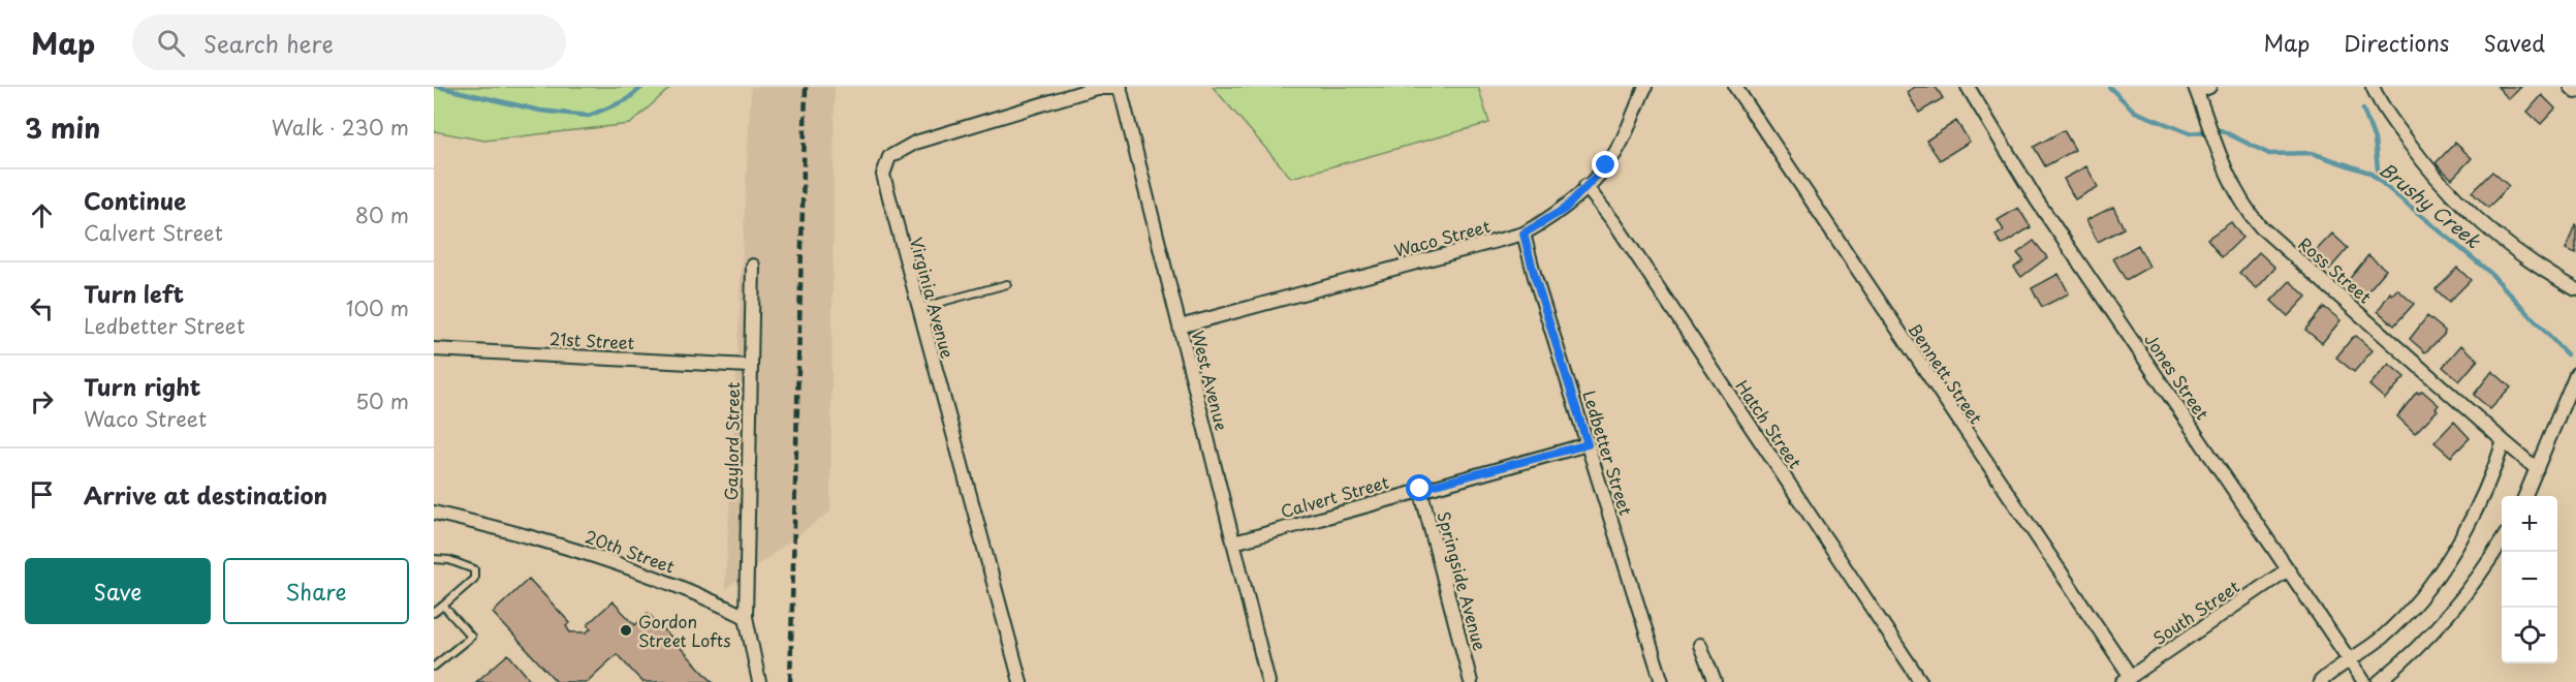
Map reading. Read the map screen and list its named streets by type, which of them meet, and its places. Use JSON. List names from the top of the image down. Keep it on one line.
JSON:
{"streets":{"street":["Waco Street","Ross Street","Virginia Avenue","21st Street","Bennett Street","Jones Street","West Avenue","Hatch Street","Gaylord Street","Ledbetter Street","Calvert Street","20th Street","Springside Avenue","South Street"]},"crossings":[["Waco Street","West Avenue"],["Waco Street","Hatch Street"],["Waco Street","Ledbetter Street"],["Virginia Avenue","West Avenue"],["21st Street","Gaylord Street"],["Bennett Street","South Street"],["Jones Street","South Street"],["West Avenue","Calvert Street"],["Gaylord Street","20th Street"],["Ledbetter Street","Calvert Street"],["Calvert Street","Springside Avenue"]],"water":["Brushy Creek"],"places":["Gordon Street Lofts"],"page":{"header":"Map","search":"Search here","nav":["Map","Directions","Saved"],"heading":["3 min","Walk · 230 m"],"list":[["Continue","Calvert Street","80 m"],["Turn left","Ledbetter Street","100 m"],["Turn right","Waco Street","50 m"],"Arrive at destination"],"map_buttons":["+","−"],"buttons":["Save","Share"]}}
